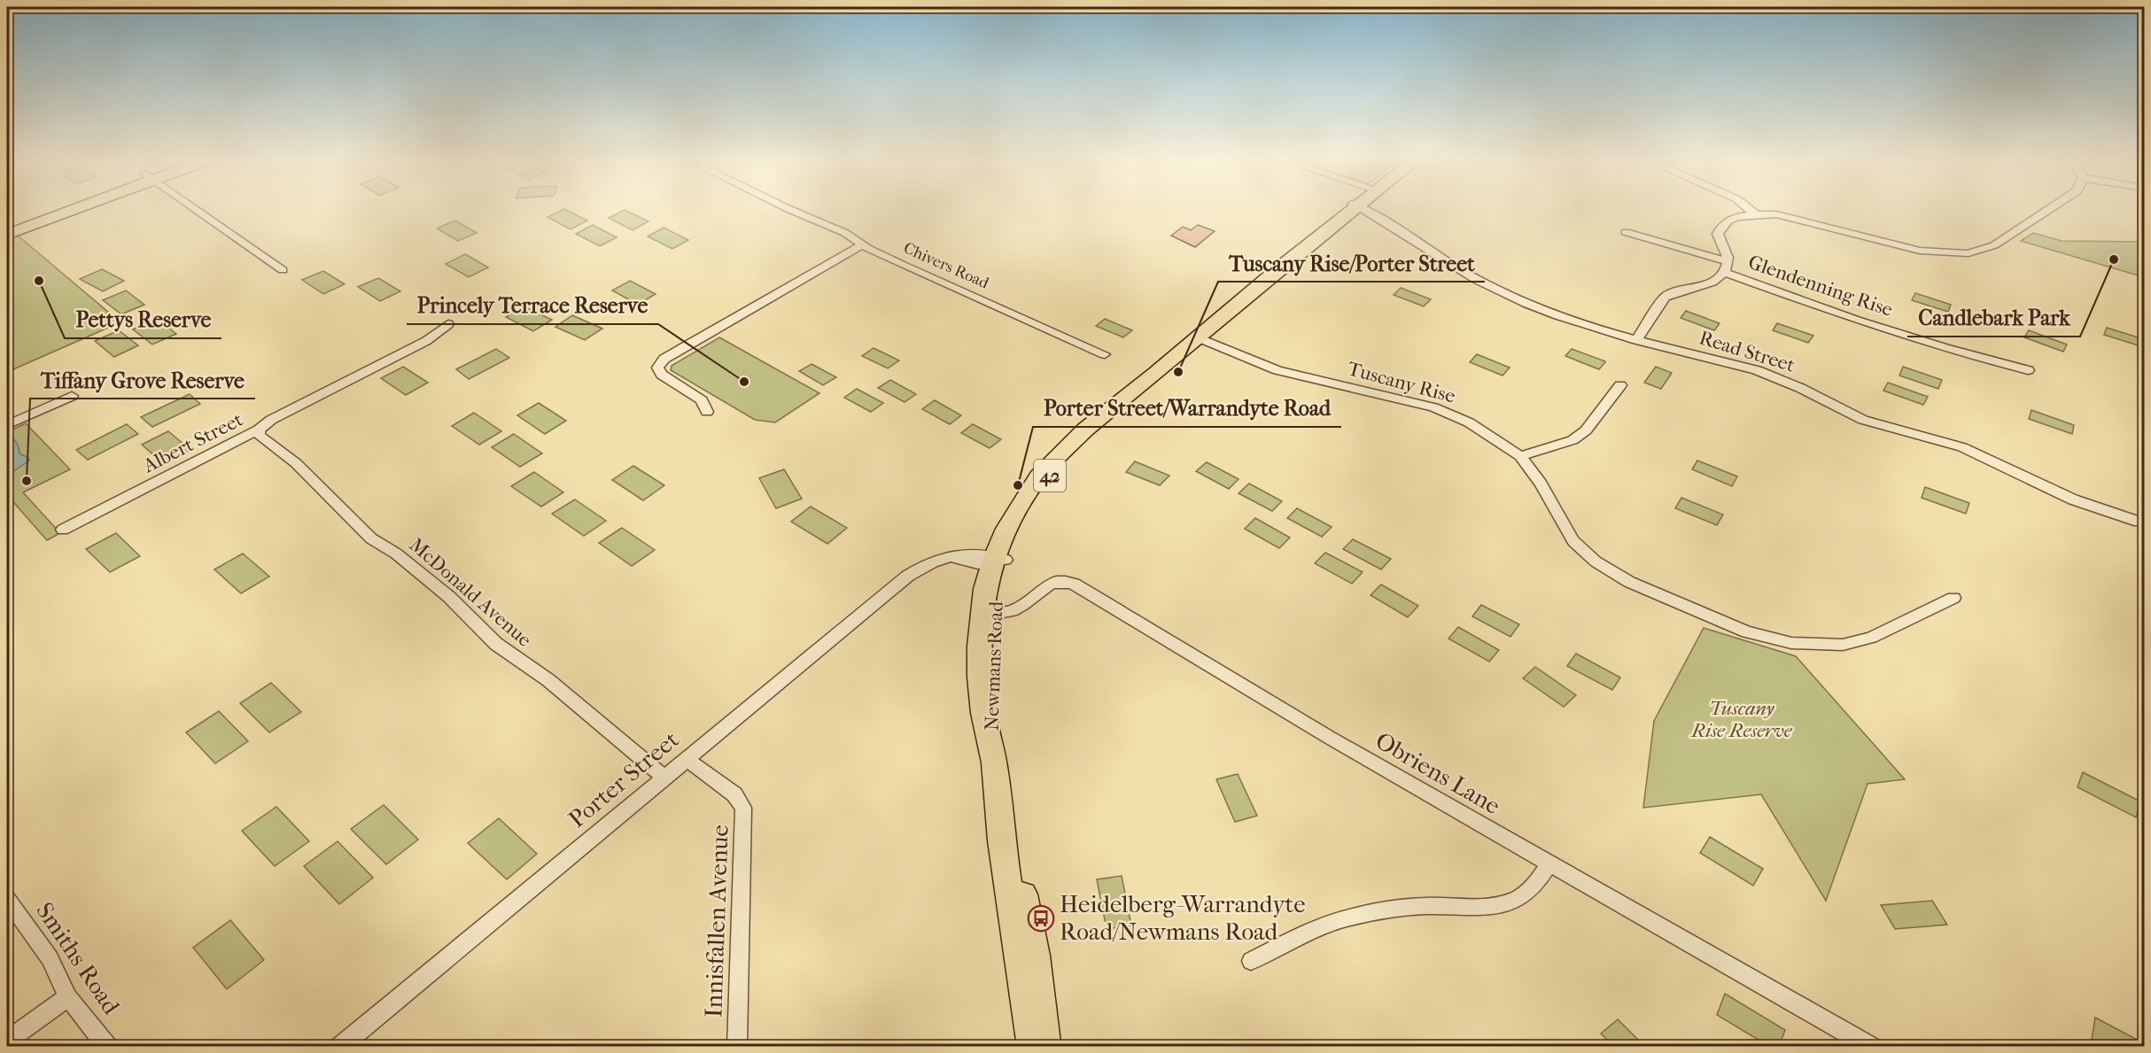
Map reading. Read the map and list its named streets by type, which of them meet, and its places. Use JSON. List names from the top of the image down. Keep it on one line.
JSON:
{"streets":{"main road":["42","Newmans Road"],"street":["Chivers Road","Glendenning Rise","Read Street","Tuscany Rise","Albert Street","McDonald Avenue","Obriens Lane","Porter Street","Innisfallen Avenue","Smiths Road"]},"crossings":[["Tuscany Rise","42"],["Albert Street","McDonald Avenue"],["42","Newmans Road"],["42","Porter Street"],["McDonald Avenue","Porter Street"],["Newmans Road","Obriens Lane"],["Newmans Road","Porter Street"],["Porter Street","Innisfallen Avenue"]],"parks":["Tuscany Rise Reserve"],"places":{"other":["Candlebark Park","Pettys Reserve","Tuscany Rise/Porter Street","Princely Terrace Reserve","Tiffany Grove Reserve","Porter Street/Warrandyte Road"],"bus stop":["Heidelberg-Warrandyte Road/Newmans Road"]}}
